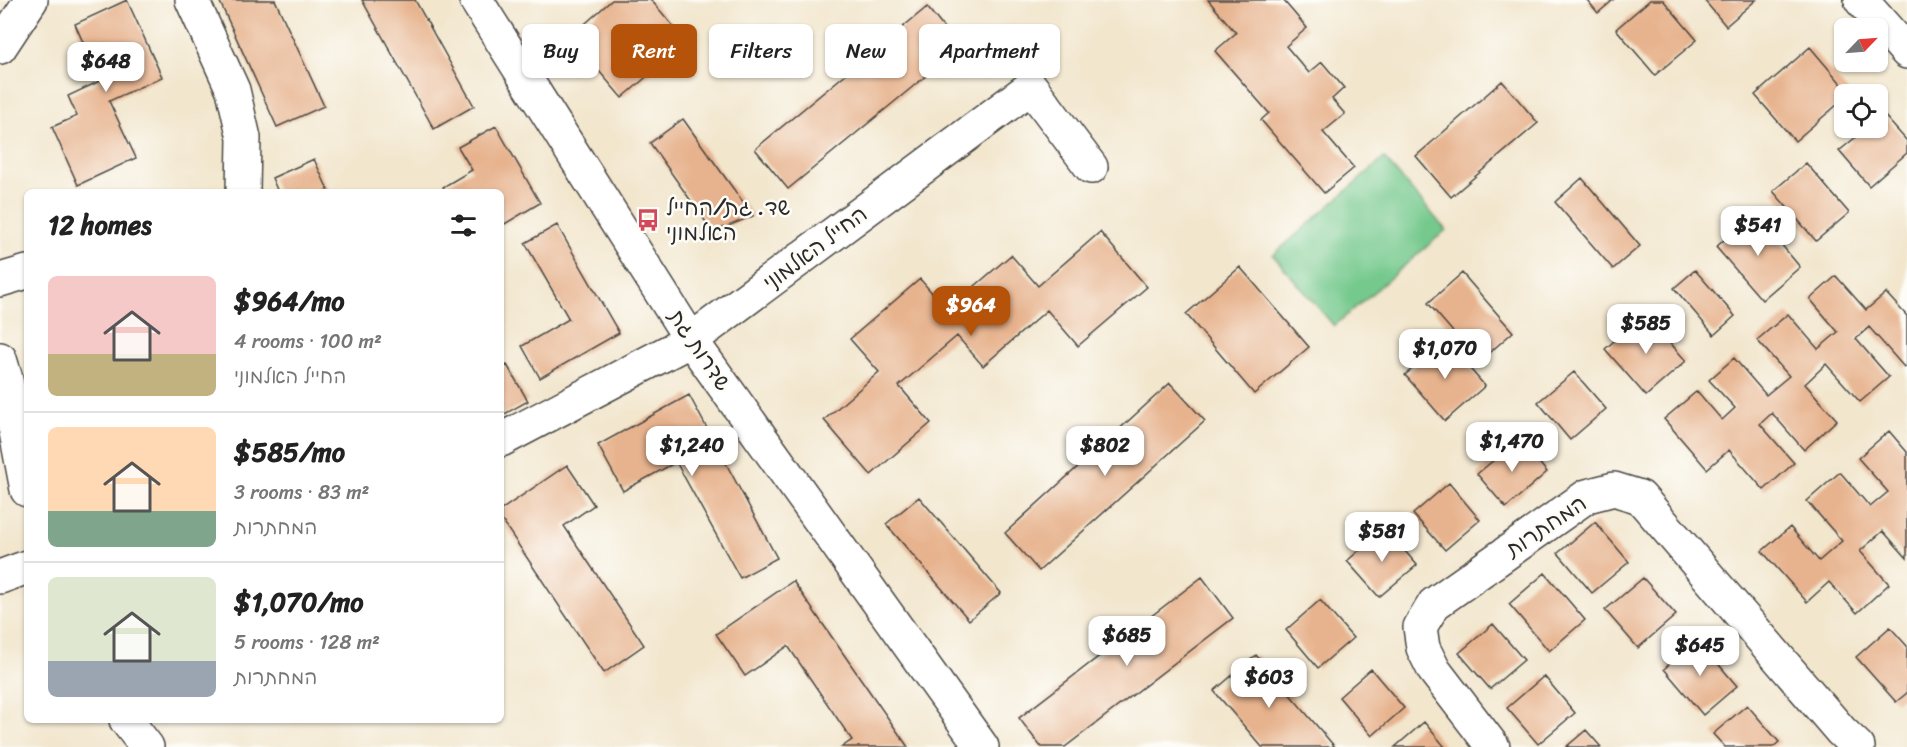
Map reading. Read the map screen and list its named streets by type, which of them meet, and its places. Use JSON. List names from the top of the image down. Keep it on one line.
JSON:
{"streets":{"street":["החייל האלמוני","שדרות גת","המחתרות"]},"crossings":[["החייל האלמוני","שדרות גת"]],"places":{"bus stop":["שד. גת/החייל האלמוני"]},"north":"top right","page":{"chip":["Buy","Rent","Filters","New","Apartment"],"price":["$648","$541","$964","$585","$1,070","$1,470","$1,240","$802","$581","$685","$645","$603"],"heading":"12 homes","list":[{"name":"$964/mo","note":"4 rooms · 100 m² · החייל האלמוני"},{"name":"$585/mo","note":"3 rooms · 83 m² · המחתרות"},{"name":"$1,070/mo","note":"5 rooms · 128 m² · המחתרות"}]}}
